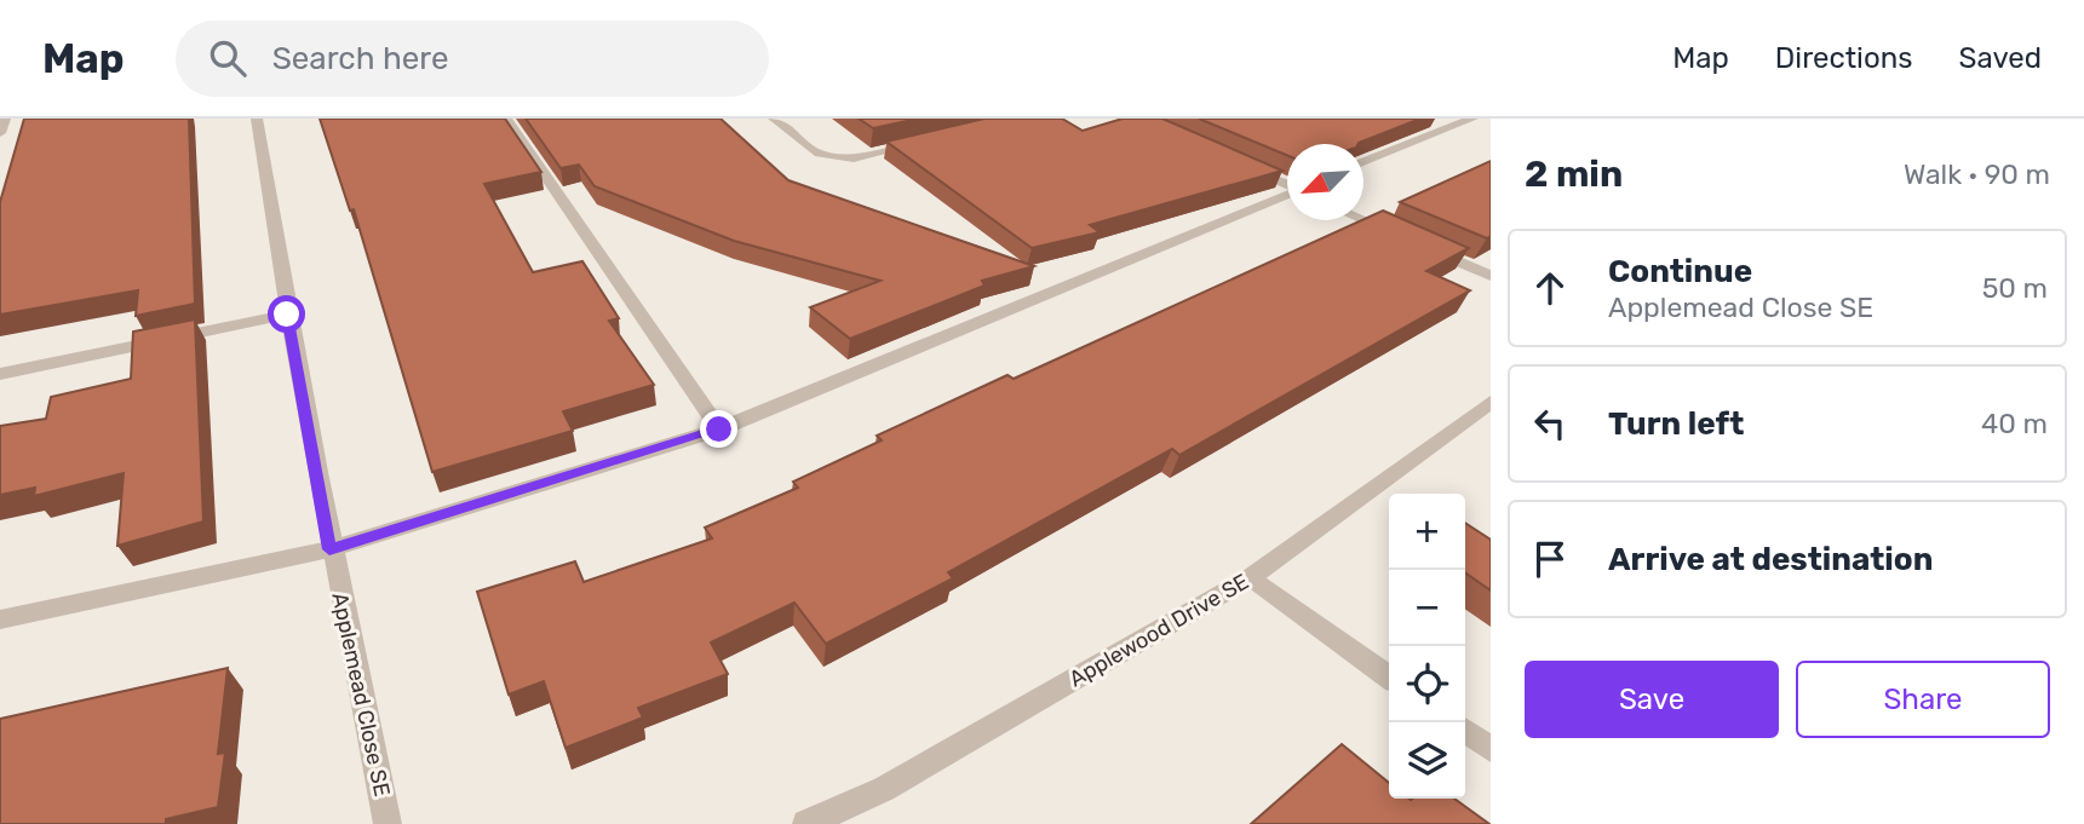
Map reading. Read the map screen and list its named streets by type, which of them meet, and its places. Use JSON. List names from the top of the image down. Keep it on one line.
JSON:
{"streets":{"street":["Applewood Drive SE","Applemead Close SE"]},"north":"bottom left","page":{"header":"Map","search":"Search here","nav":["Map","Directions","Saved"],"heading":["2 min","Walk · 90 m"],"list":[["Continue","Applemead Close SE","50 m"],["Turn left","40 m"],"Arrive at destination"],"map_buttons":["+","−"],"buttons":["Save","Share"]}}
